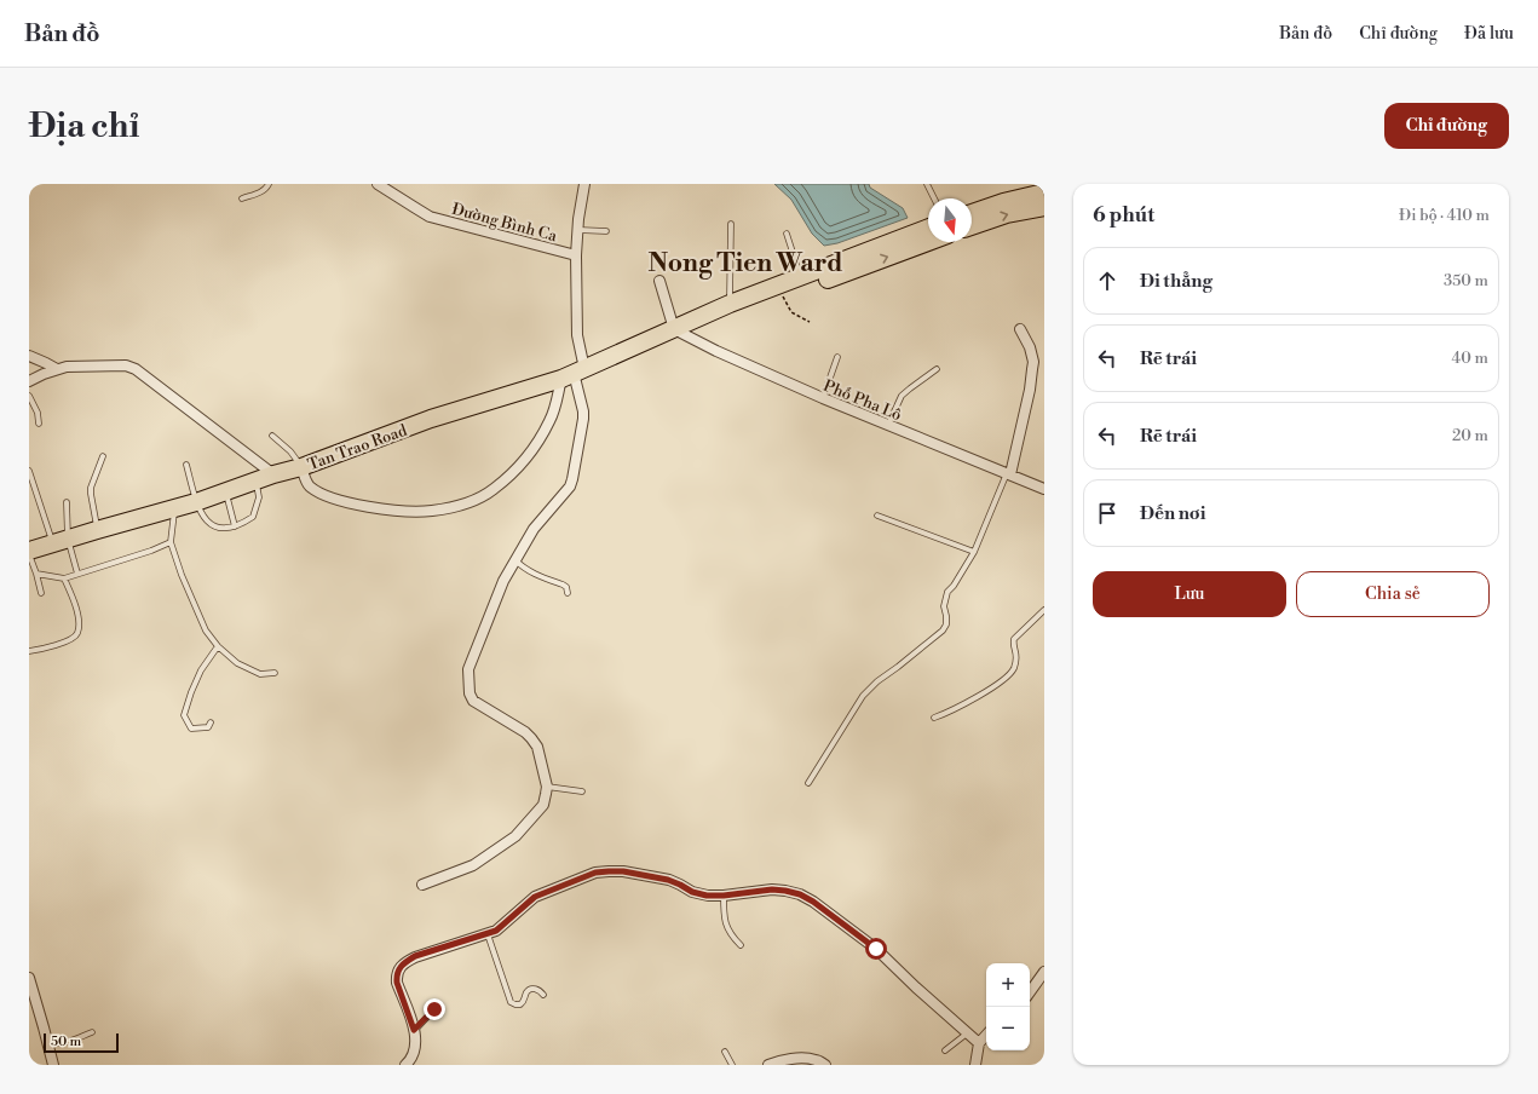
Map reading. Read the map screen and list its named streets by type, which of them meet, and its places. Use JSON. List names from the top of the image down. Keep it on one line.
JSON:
{"streets":{"highway":["Tan Trao Road"],"street":["Đường Bình Ca","Phố Pha Lô"]},"crossings":[["Phố Pha Lô","Tan Trao Road"]],"districts":["Nong Tien Ward"],"scale_bar":"50 m","north":"bottom","page":{"header":"Bản đồ","nav":["Bản đồ","Chỉ đường","Đã lưu"],"buttons":["Chỉ đường",["Lưu","Chia sẻ"]],"title":"Địa chỉ","heading":["6 phút","Đi bộ · 410 m"],"list":[["Đi thẳng","350 m"],["Rẽ trái","40 m"],["Rẽ trái","20 m"],"Đến nơi"],"map_buttons":["+","−"],"scale":"50 m"}}
